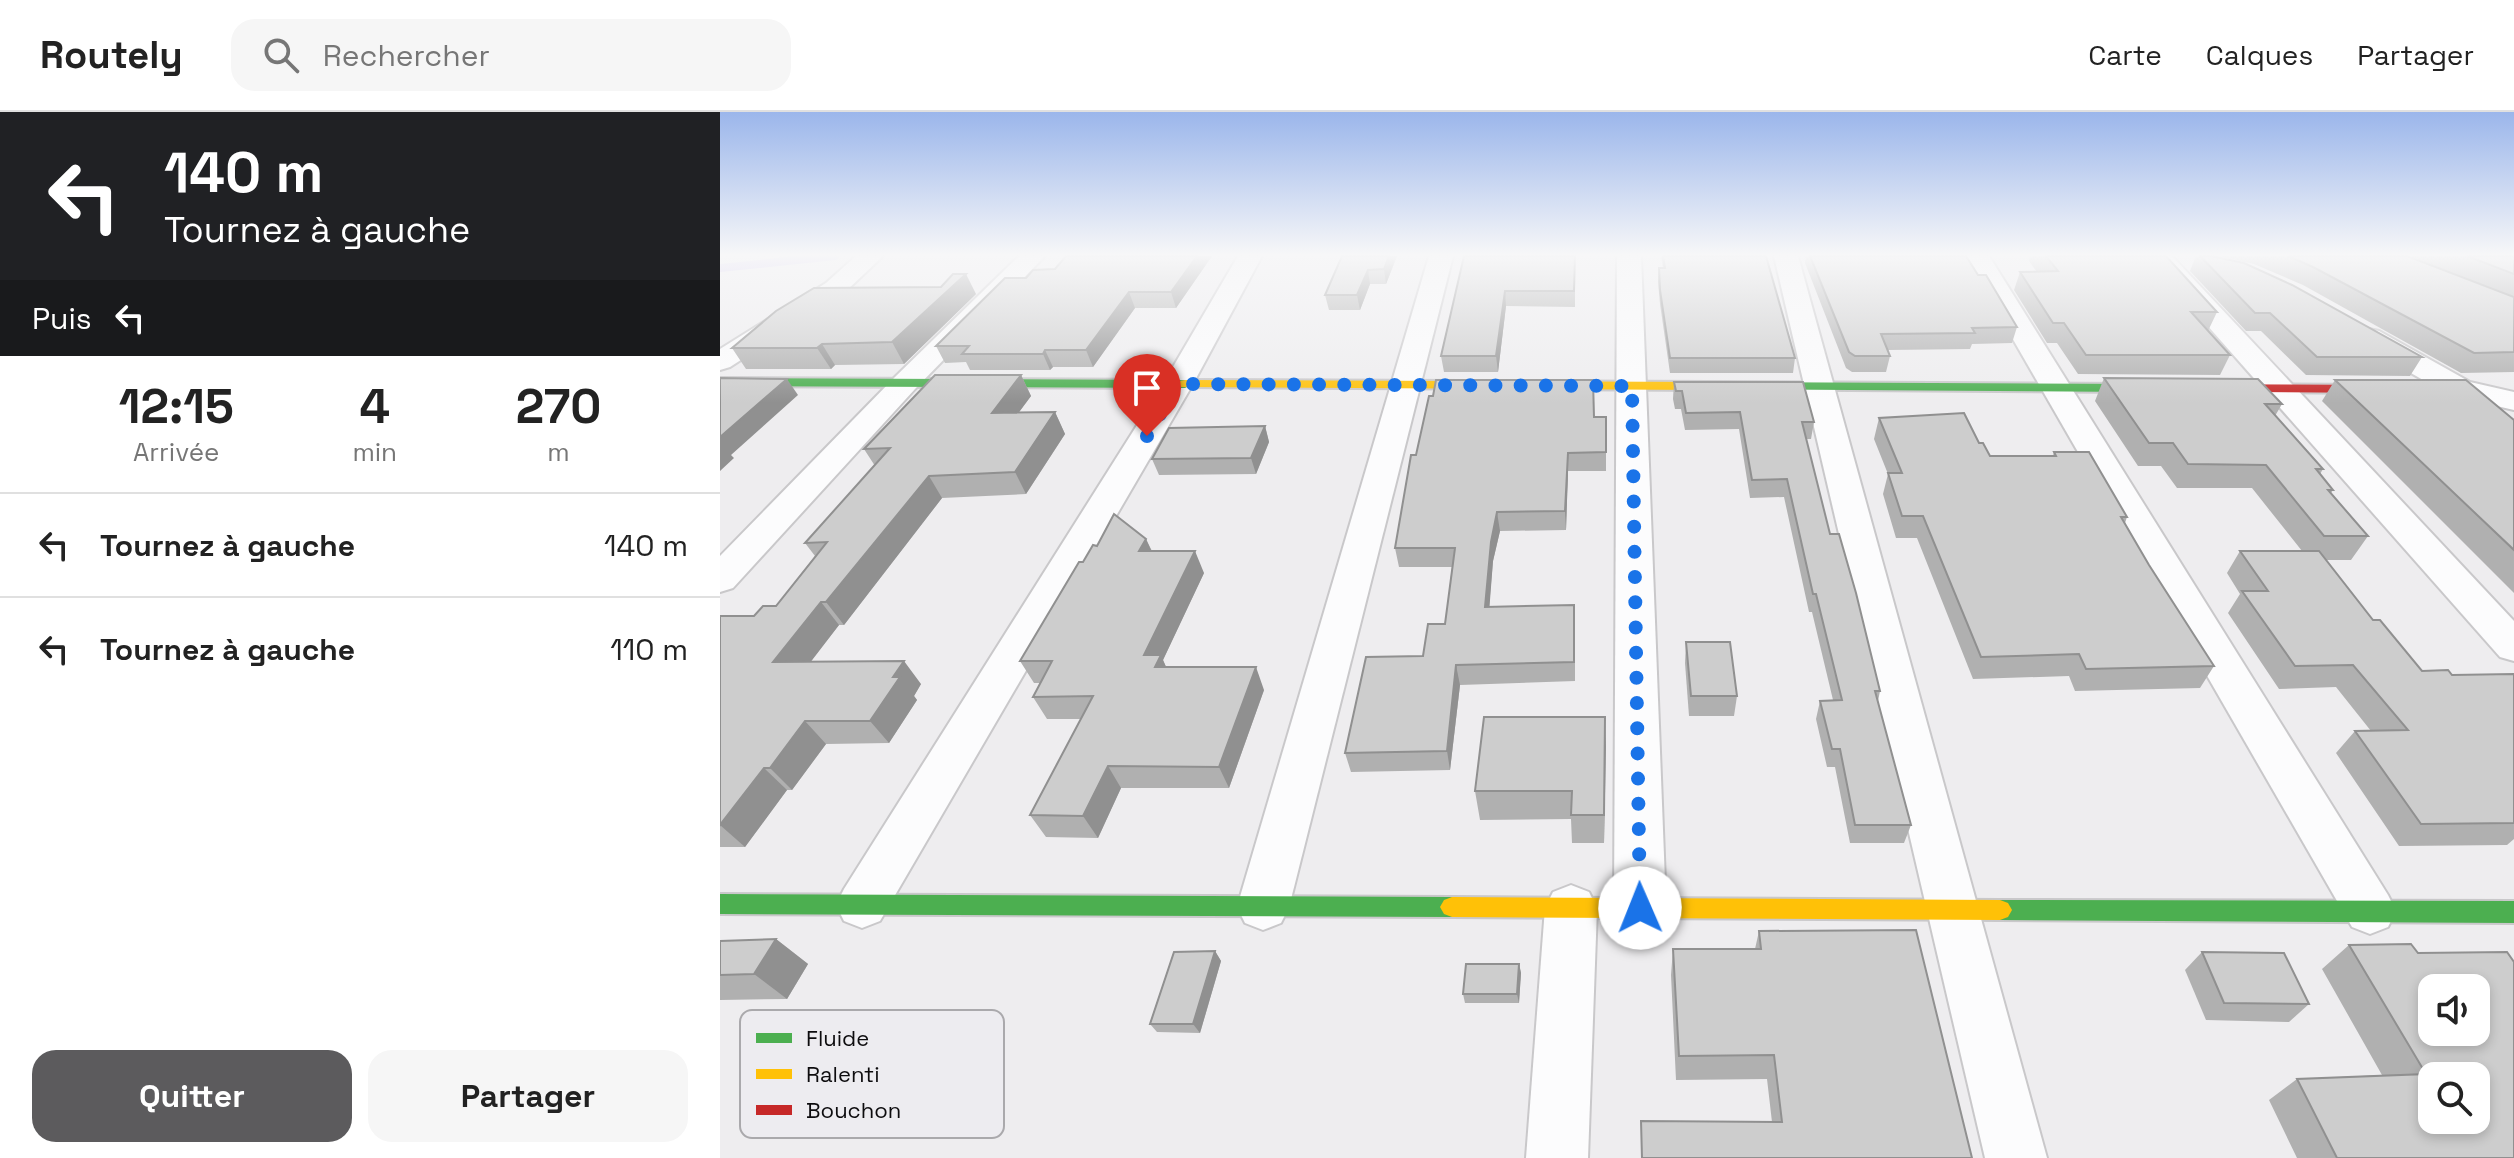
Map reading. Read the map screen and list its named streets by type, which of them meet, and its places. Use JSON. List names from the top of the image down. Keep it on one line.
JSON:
{"legend":["Fluide","Ralenti","Bouchon"],"page":{"header":"Routely","search":"Rechercher","nav":["Carte","Calques","Partager"],"turn":["140 m","Tournez à gauche"],"then":"Puis","eta":["12:15","Arrivée","4","min","270","m"],"list":[{"name":"Tournez à gauche","value":"140 m"},{"name":"Tournez à gauche","value":"110 m"}],"buttons":["Quitter","Partager"]}}
